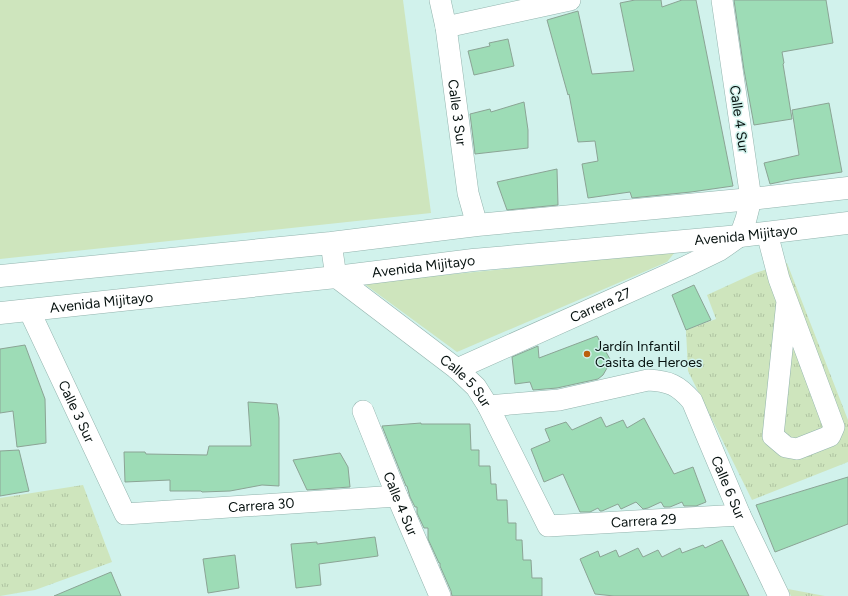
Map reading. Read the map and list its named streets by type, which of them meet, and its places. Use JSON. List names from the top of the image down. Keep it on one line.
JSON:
{"streets":{"main road":["Avenida Mijitayo"],"street":["Calle 3 Sur","Calle 4 Sur","Carrera 27","Calle 5 Sur","Calle 6 Sur","Carrera 30","Carrera 29"]},"crossings":[["Calle 3 Sur","Avenida Mijitayo"],["Calle 3 Sur","Carrera 30"],["Calle 4 Sur","Avenida Mijitayo"],["Calle 4 Sur","Carrera 27"],["Calle 4 Sur","Carrera 30"],["Avenida Mijitayo","Carrera 27"],["Avenida Mijitayo","Calle 5 Sur"],["Carrera 27","Calle 5 Sur"],["Calle 5 Sur","Calle 6 Sur"],["Calle 5 Sur","Carrera 29"],["Calle 6 Sur","Carrera 29"]],"places":["Jardín Infantil Casita de Heroes"]}
